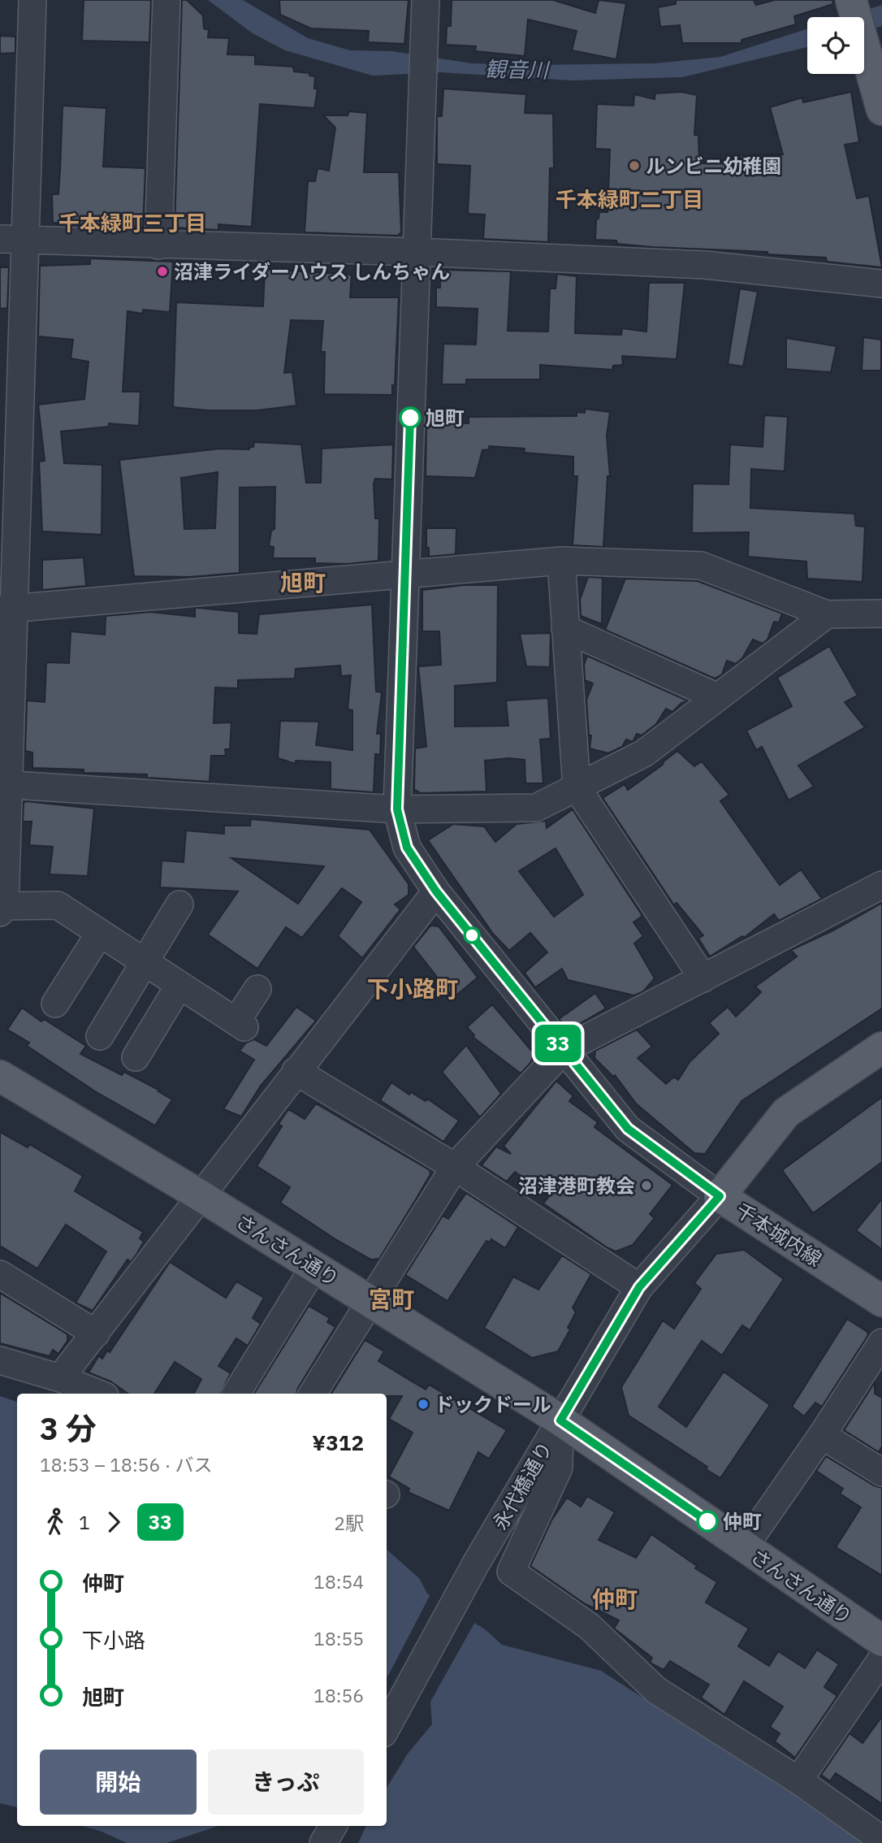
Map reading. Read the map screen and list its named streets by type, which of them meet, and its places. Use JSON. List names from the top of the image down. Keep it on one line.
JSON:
{"streets":{"main road":["千本城内線","さんさん通り"],"street":["永代橋通り"]},"crossings":[["千本城内線","永代橋通り"],["さんさん通り","永代橋通り"]],"districts":["千本緑町二丁目","千本緑町三丁目","旭町","下小路町","宮町","仲町"],"water":["観音川"],"places":["ルンビニ幼稚園","沼津ライダーハウス しんちゃん","旭町","沼津港町教会","ドックドール","仲町"],"lines":["bus line 33"],"page":{"on_map":"33","heading":["3 分","18:53 – 18:56 · バス","¥312"],"legs":["1","33","2駅"],"list":[{"name":"仲町","value":"18:54"},{"name":"下小路","value":"18:55"},{"name":"旭町","value":"18:56"}],"buttons":["開始","きっぷ"]}}
